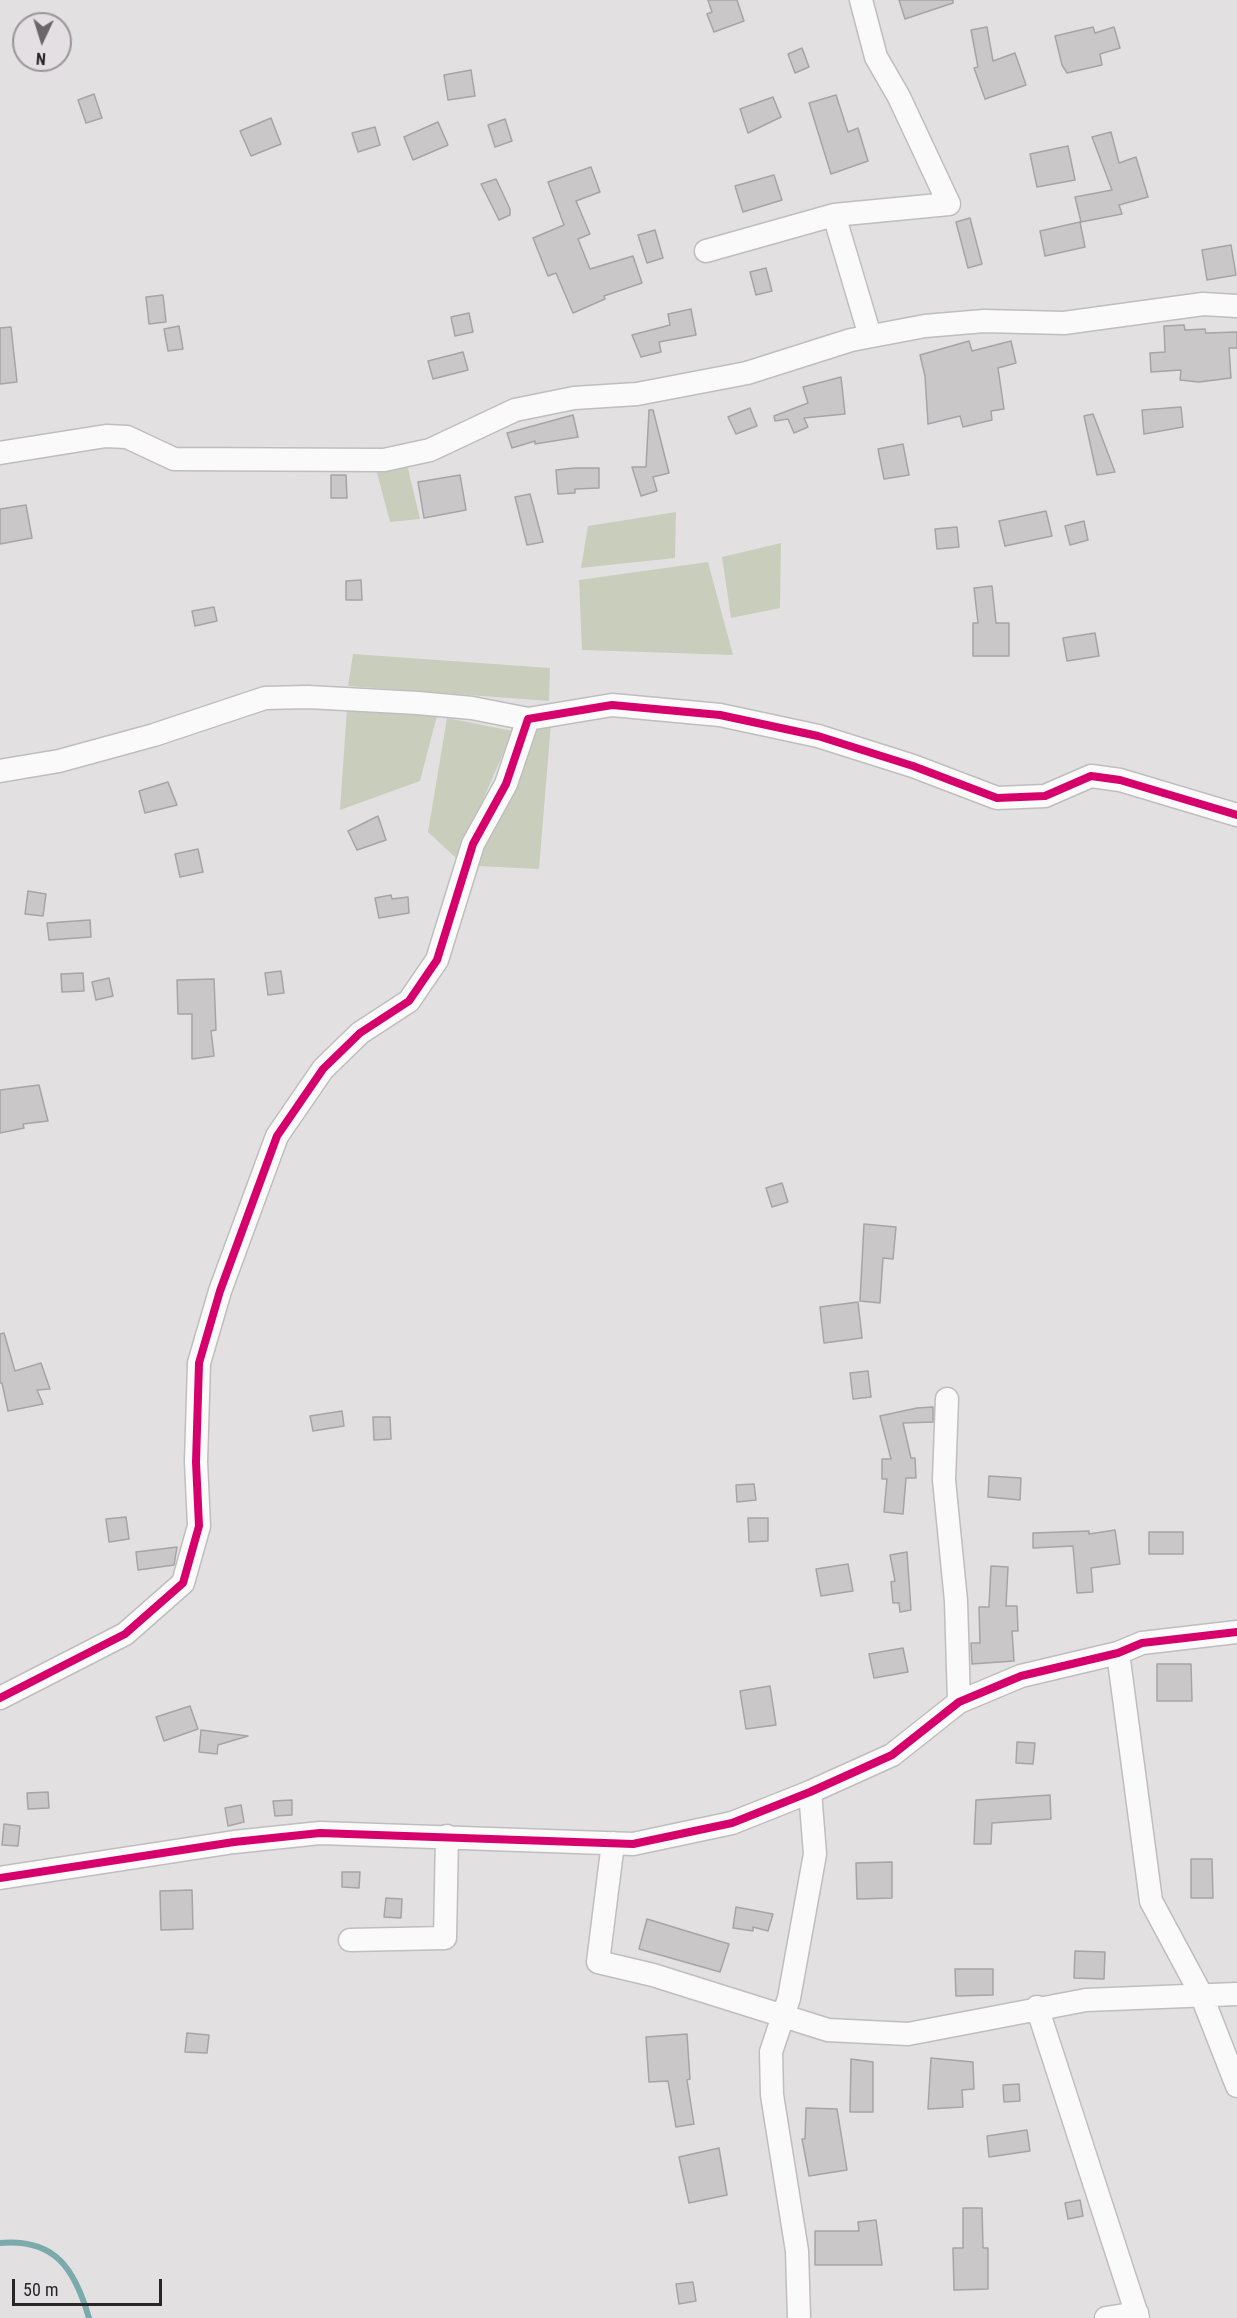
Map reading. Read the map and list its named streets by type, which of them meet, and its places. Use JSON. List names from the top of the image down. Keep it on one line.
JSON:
{"scale_bar":"50 m","north":"bottom"}
